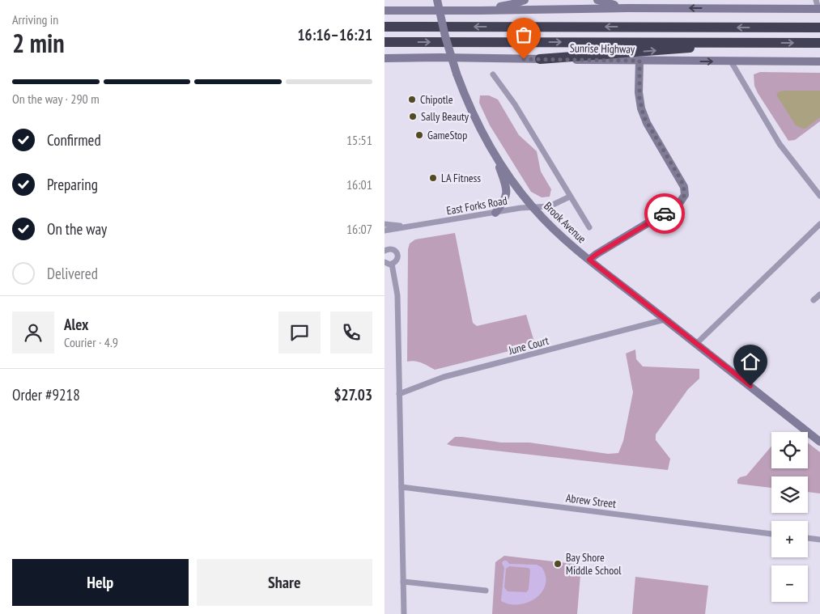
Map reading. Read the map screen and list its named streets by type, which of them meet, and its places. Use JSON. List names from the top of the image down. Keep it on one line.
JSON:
{"streets":{"highway":["Sunrise Highway"],"main road":["Brook Avenue"],"street":["East Forks Road","June Court","Abrew Street"]},"crossings":[["East Forks Road","Brook Avenue"],["Brook Avenue","June Court"]],"places":["Chipotle","Sally Beauty","GameStop","LA Fitness","Bay Shore Middle School"],"page":{"heading":["2 min","Arriving in","16:16–16:21"],"panel":["Alex","Courier · 4.9","Order #9218","$27.03"],"bar":"On the way · 290 m","list":[["Confirmed","15:51"],["Preparing","16:01"],["On the way","16:07"],"Delivered"],"map_buttons":["+","−"],"buttons":["Help","Share"]}}
